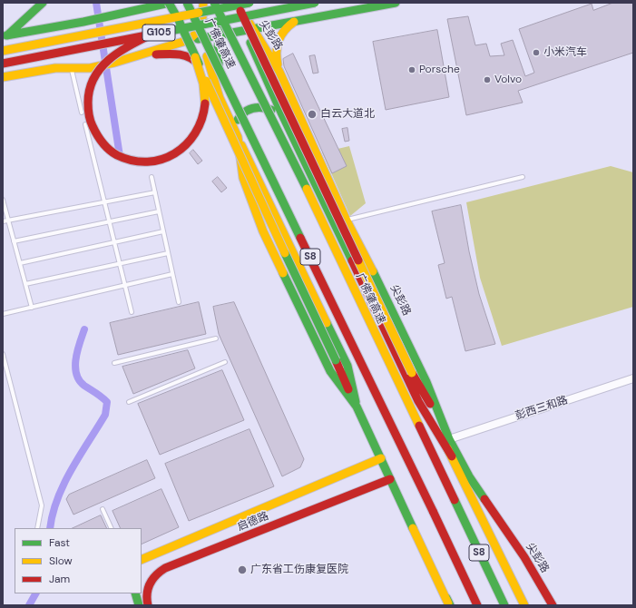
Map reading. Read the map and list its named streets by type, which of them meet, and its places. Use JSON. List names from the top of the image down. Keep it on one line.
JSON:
{"streets":{"main road":["G105","尖彭路","广佛肇高速","S8","启德路"],"street":["彭西三和路"]},"crossings":[["尖彭路","彭西三和路"]],"places":["小米汽车","Porsche","Volvo","白云大道北","广东省工伤康复医院"],"legend":["Fast","Slow","Jam"]}
